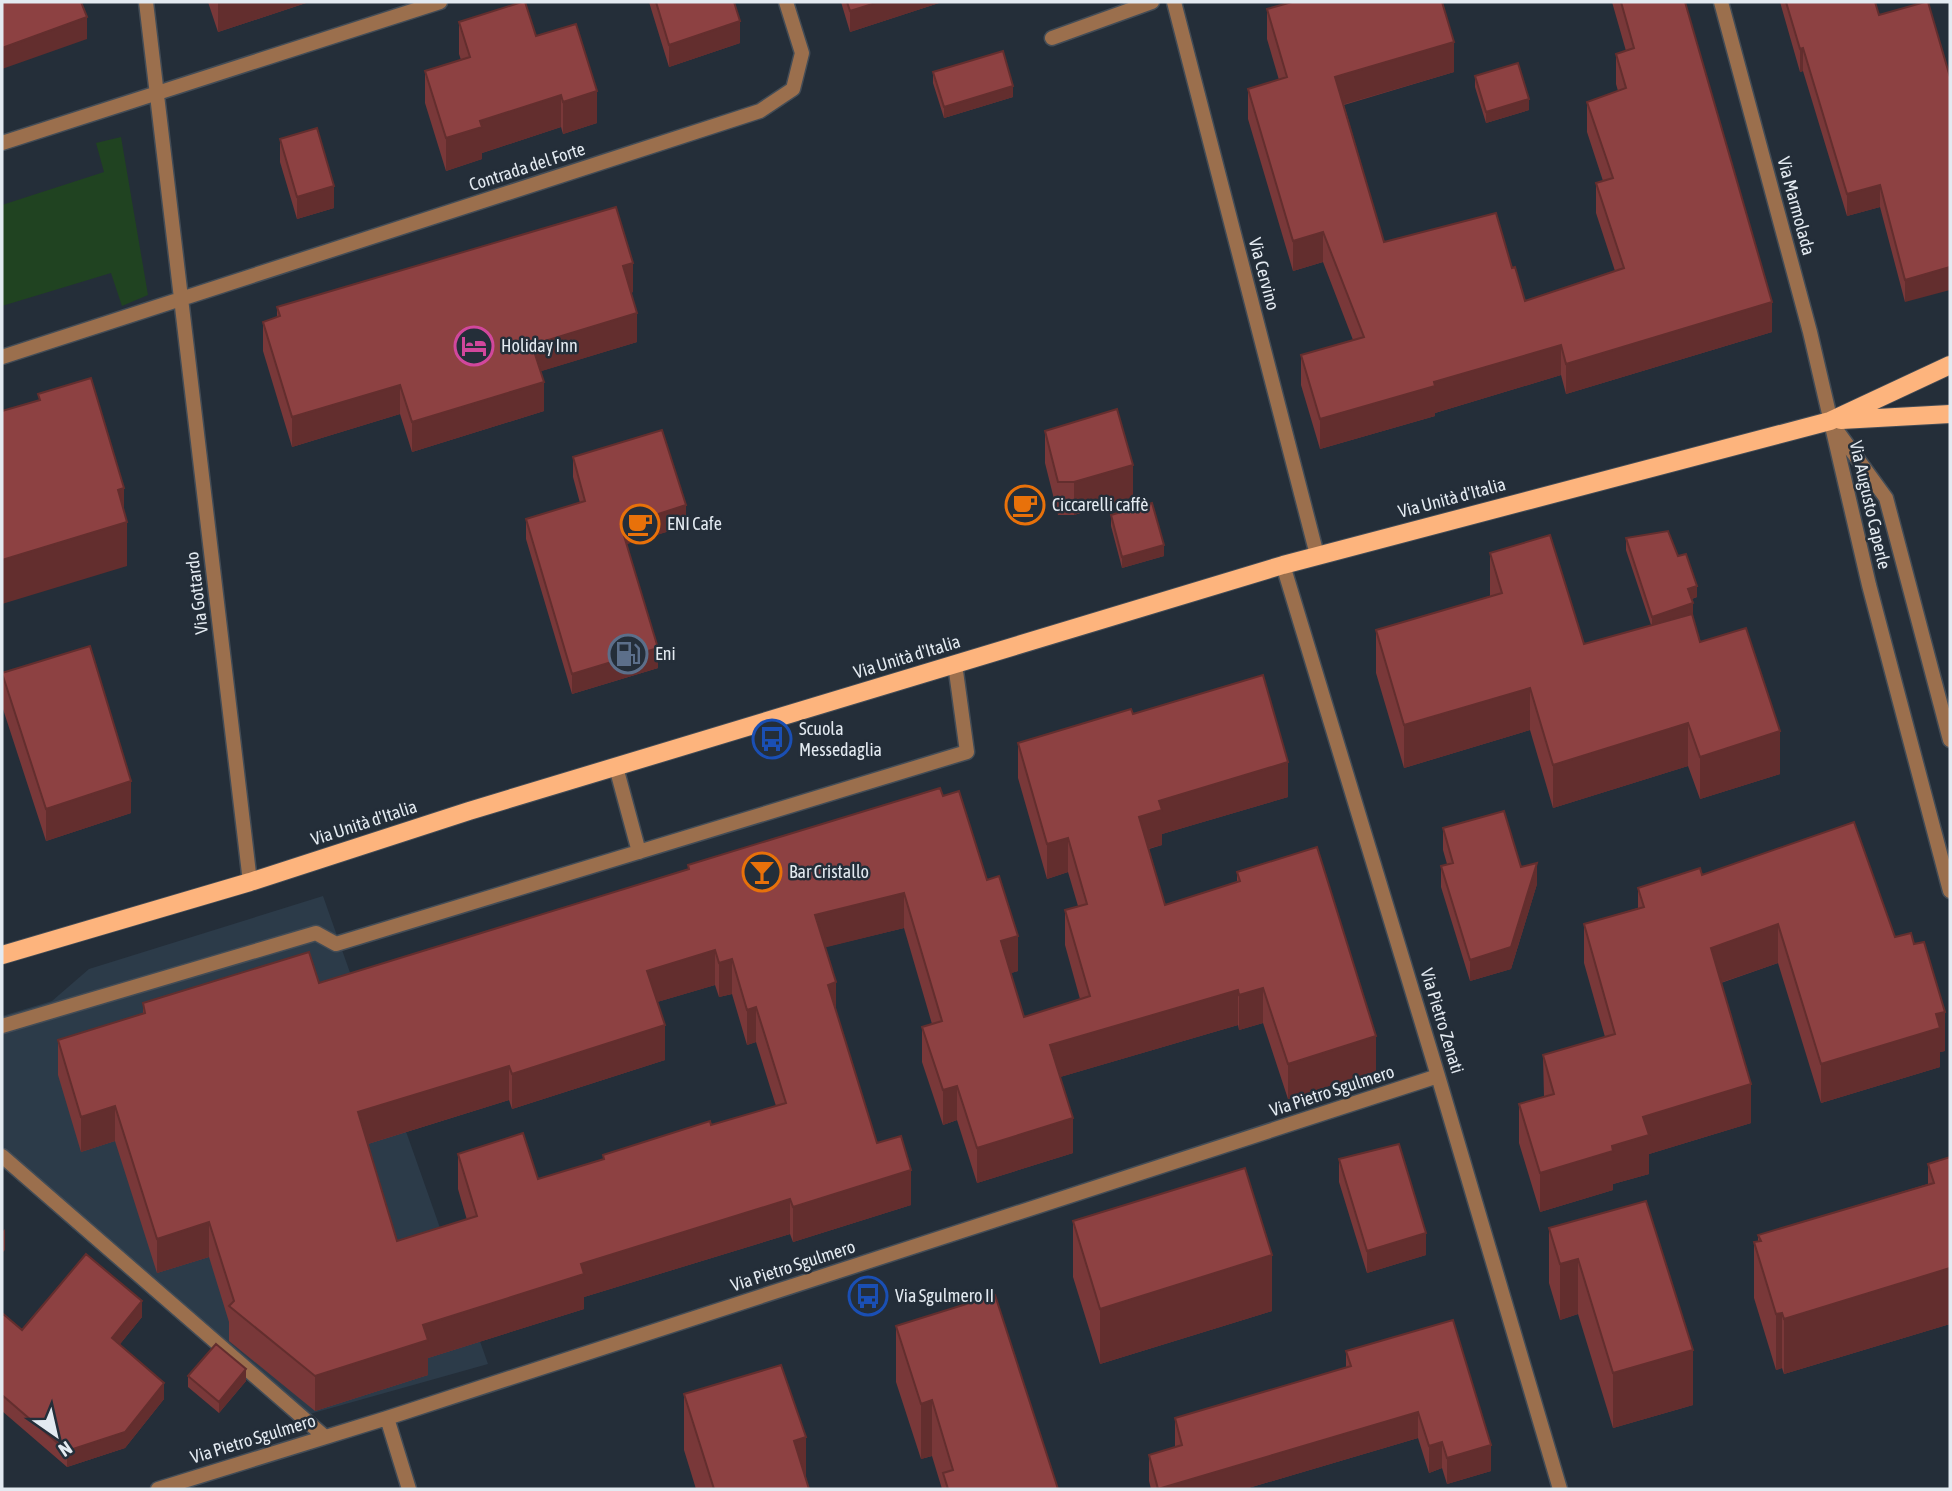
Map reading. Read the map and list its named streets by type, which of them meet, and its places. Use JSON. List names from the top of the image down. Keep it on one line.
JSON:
{"streets":{"main road":["Via Unità d'Italia"],"street":["Contrada del Forte","Via Marmolada","Via Cervino","Via Augusto Caperle","Via Gottardo","Via Pietro Zenati","Via Pietro Sgulmero"]},"crossings":[["Contrada del Forte","Via Gottardo"],["Via Marmolada","Via Unità d'Italia"],["Via Marmolada","Via Augusto Caperle"],["Via Cervino","Via Unità d'Italia"],["Via Unità d'Italia","Via Augusto Caperle"],["Via Unità d'Italia","Via Gottardo"],["Via Unità d'Italia","Via Pietro Zenati"],["Via Pietro Zenati","Via Pietro Sgulmero"]],"places":{"hotel":["Holiday Inn"],"cafe":["Ciccarelli caffè","ENI Cafe"],"fuel station":["Eni"],"bus stop":["Scuola Messedaglia","Via Sgulmero II"],"bar":["Bar Cristallo"]},"north":"bottom right"}
